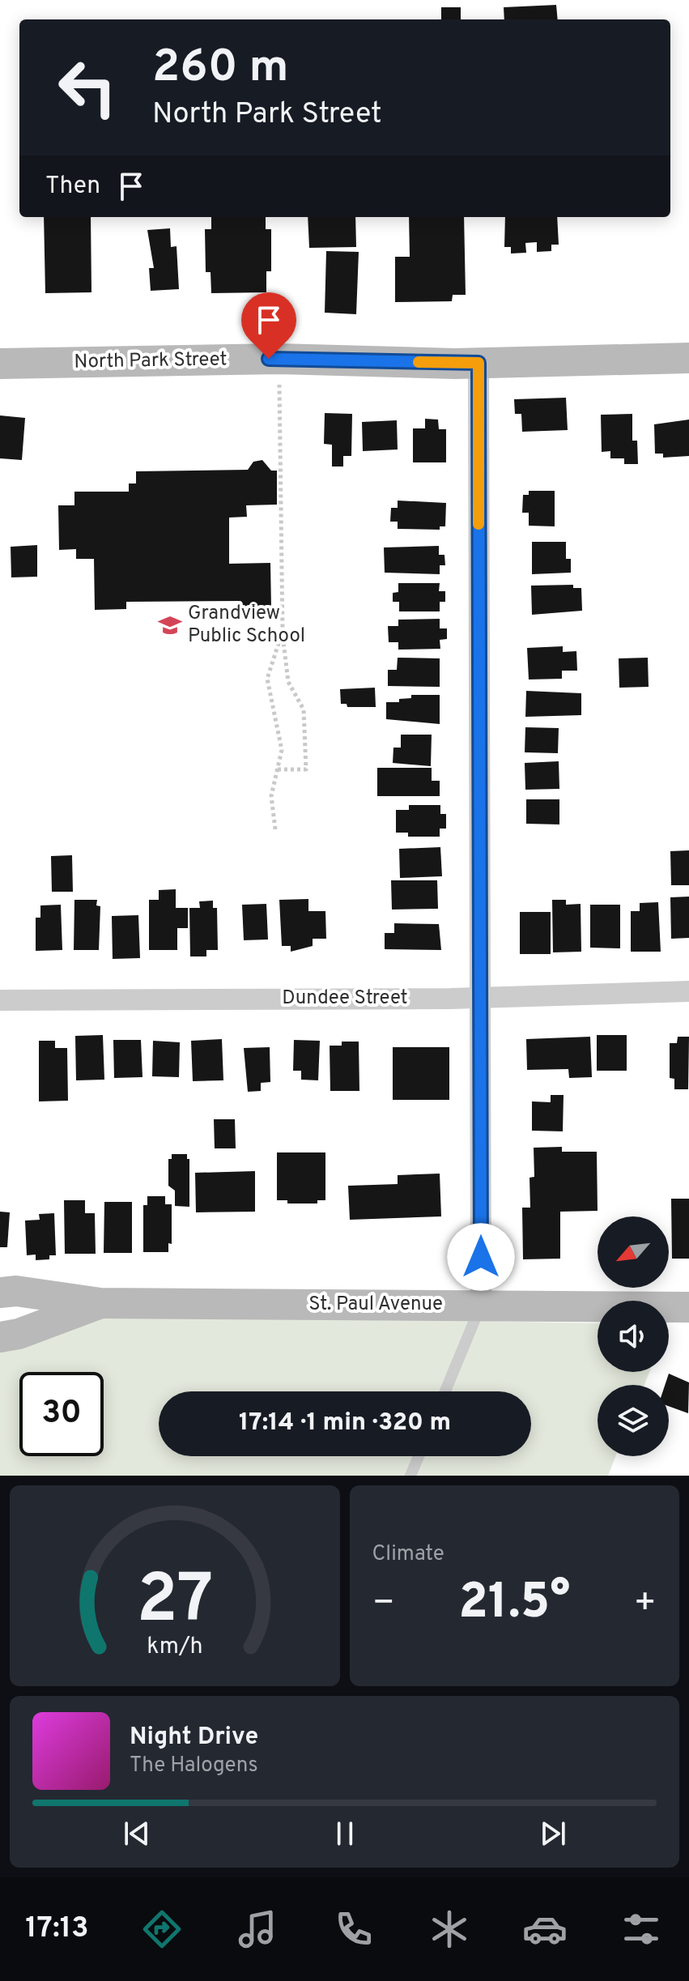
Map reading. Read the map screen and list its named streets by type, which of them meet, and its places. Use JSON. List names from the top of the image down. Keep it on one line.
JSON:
{"streets":{"main road":["North Park Street","St. Paul Avenue"],"street":["Dundee Street"]},"places":{"school or university":["Grandview Public School"]},"north":"bottom left","page":{"turn":["260 m","North Park Street"],"then":"Then","limit":"30","trip":"17:14 · 1 min · 320 m","tile":"Climate","heat":["−","21.5°","+"],"song":["Night Drive","The Halogens"],"tabs":"17:13","gauge":["27","km/h"]}}
